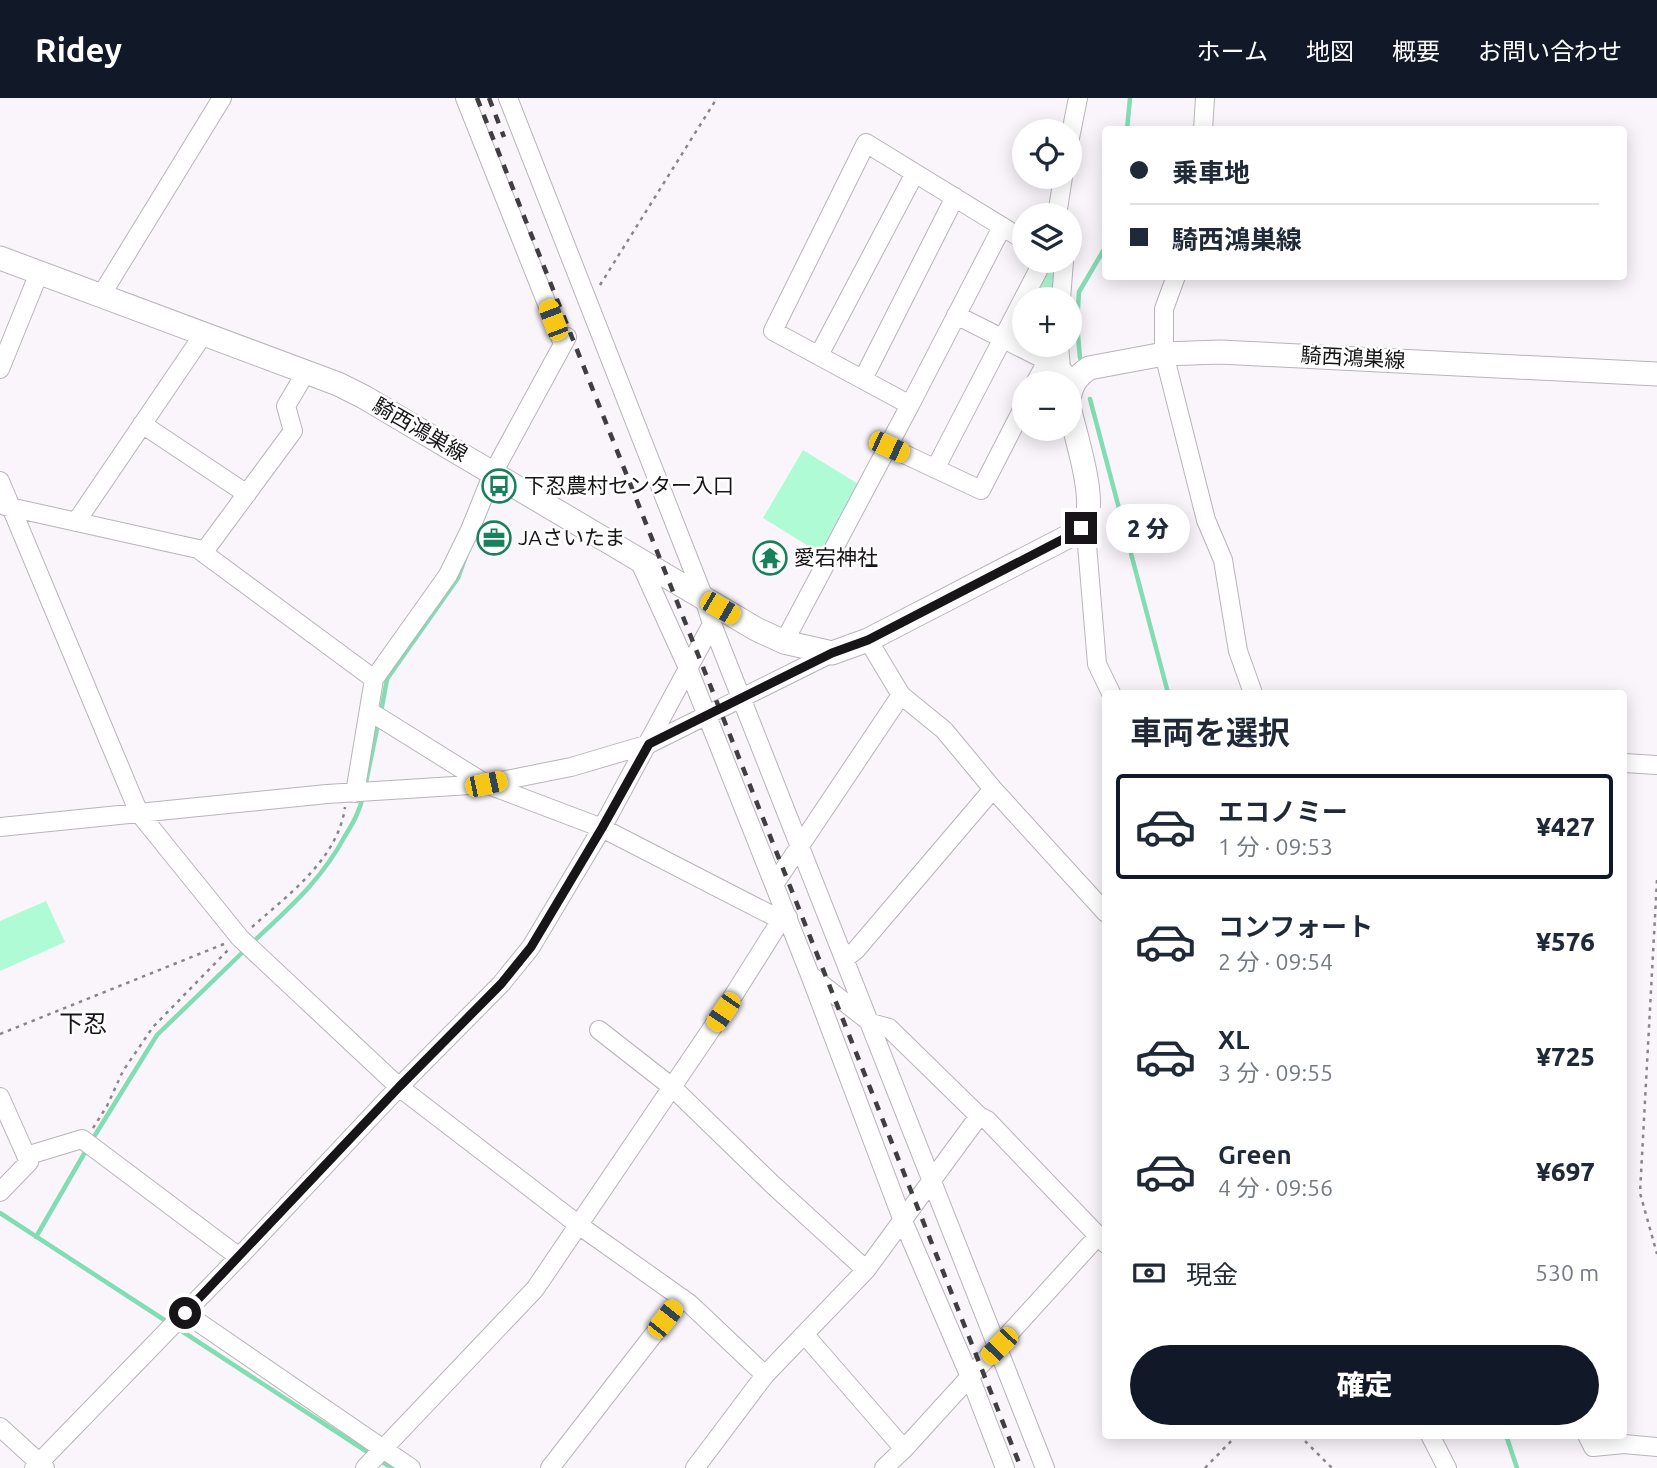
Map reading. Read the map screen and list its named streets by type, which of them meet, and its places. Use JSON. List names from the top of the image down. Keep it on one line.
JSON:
{"streets":{"main road":["騎西鴻巣線"]},"districts":["下忍"],"places":{"bus stop":["下忍農村センター入口"],"office":["JAさいたま"],"temple":["愛宕神社"]},"page":{"header":"Ridey","nav":["ホーム","地図","概要","お問い合わせ"],"map_buttons":["+","−"],"banner":["乗車地","騎西鴻巣線"],"bubble":"2 分","heading":"車両を選択","list":[{"name":"エコノミー","note":"1 分 · 09:53","value":"¥427"},{"name":"コンフォート","note":"2 分 · 09:54","value":"¥576"},{"name":"XL","note":"3 分 · 09:55","value":"¥725"},{"name":"Green","note":"4 分 · 09:56","value":"¥697"}],"pay":["現金","530 m"],"buttons":"確定"}}
